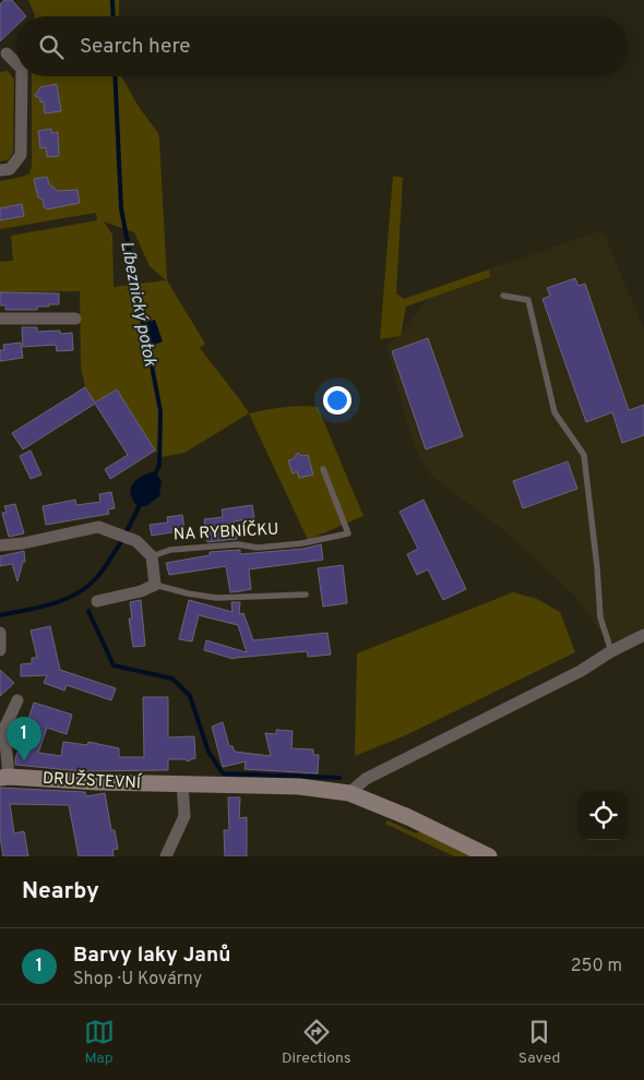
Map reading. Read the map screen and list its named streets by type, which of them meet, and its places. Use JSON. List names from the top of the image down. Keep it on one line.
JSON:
{"streets":{"street":["DRUŽSTEVNÍ"],"lane":["NA RYBNÍČKU"]},"water":["Líbeznický potok"],"page":{"search":"Search here","pins":"1","heading":"Nearby","list":[{"mark":"1","name":"Barvy laky Janů","note":"Shop · U Kovárny","value":"250 m"}],"nav":["Map","Directions","Saved"]}}
